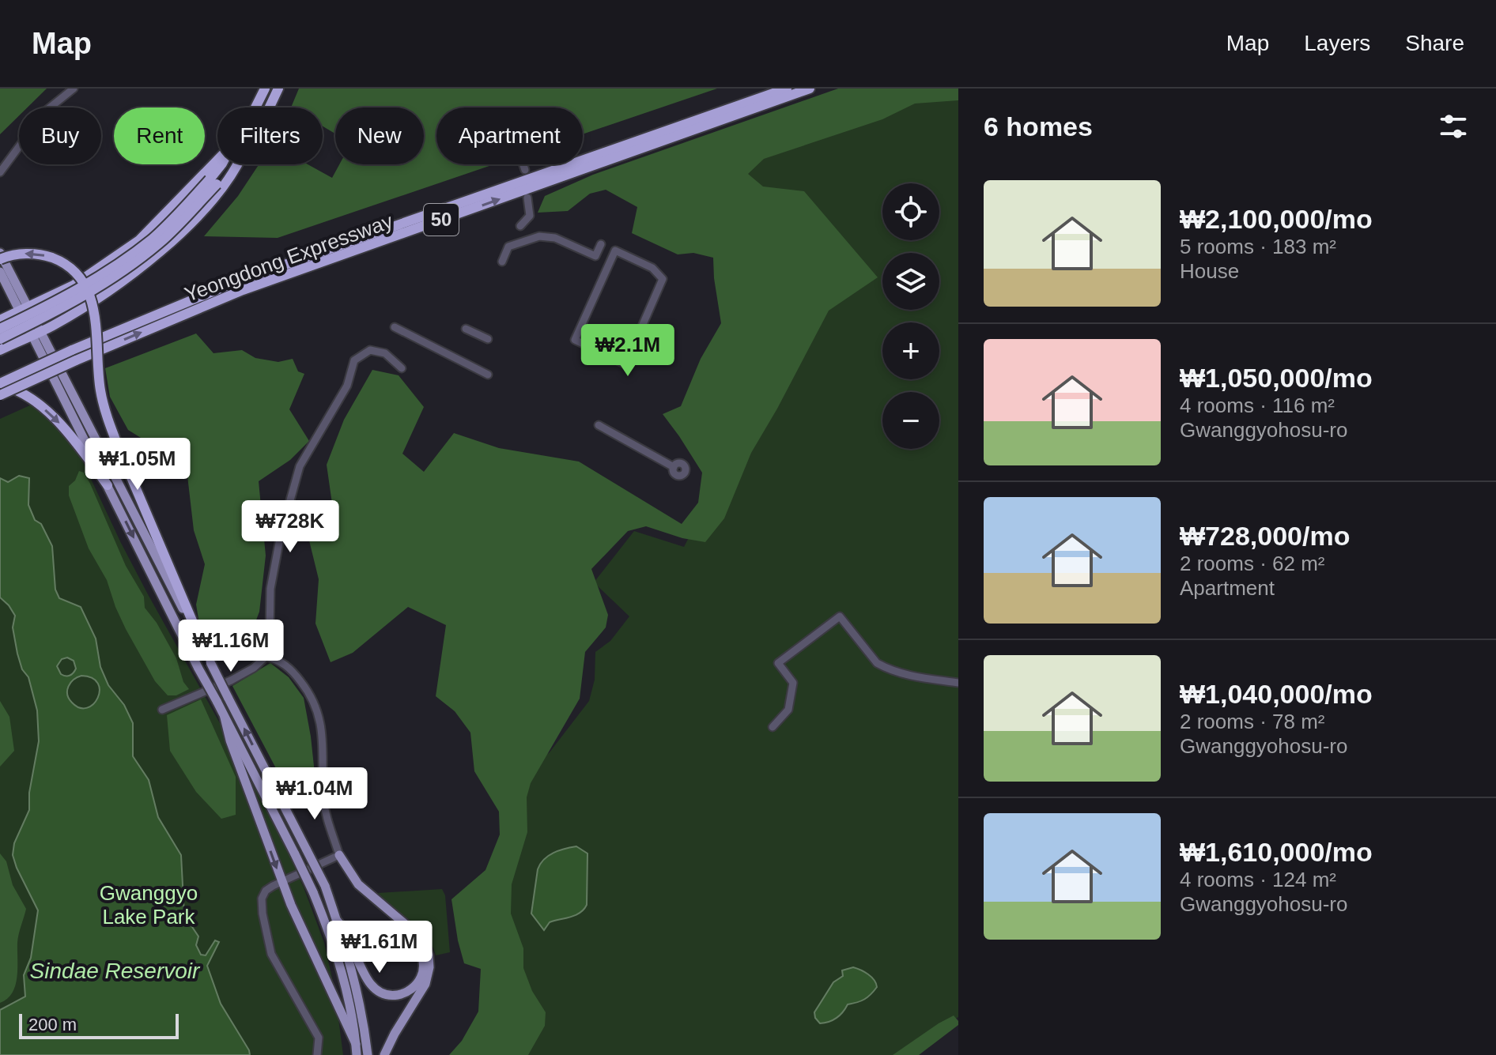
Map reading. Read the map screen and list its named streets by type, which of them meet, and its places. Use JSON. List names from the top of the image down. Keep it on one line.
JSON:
{"streets":{"highway":["50","Yeongdong Expressway"]},"water":["Sindae Reservoir"],"parks":["Gwanggyo Lake Park"],"scale_bar":"200 m","page":{"header":"Map","nav":["Map","Layers","Share"],"heading":"6 homes","chip":["Buy","Rent","Filters","New","Apartment"],"list":[{"name":"₩2,100,000/mo","note":"5 rooms · 183 m² · House"},{"name":"₩1,050,000/mo","note":"4 rooms · 116 m² · Gwanggyohosu-ro"},{"name":"₩728,000/mo","note":"2 rooms · 62 m² · Apartment"},{"name":"₩1,040,000/mo","note":"2 rooms · 78 m² · Gwanggyohosu-ro"},{"name":"₩1,610,000/mo","note":"4 rooms · 124 m² · Gwanggyohosu-ro"}],"map_buttons":["+","−"],"price":["₩2.1M","₩1.05M","₩728K","₩1.16M","₩1.04M","₩1.61M"],"scale":"200 m"}}
